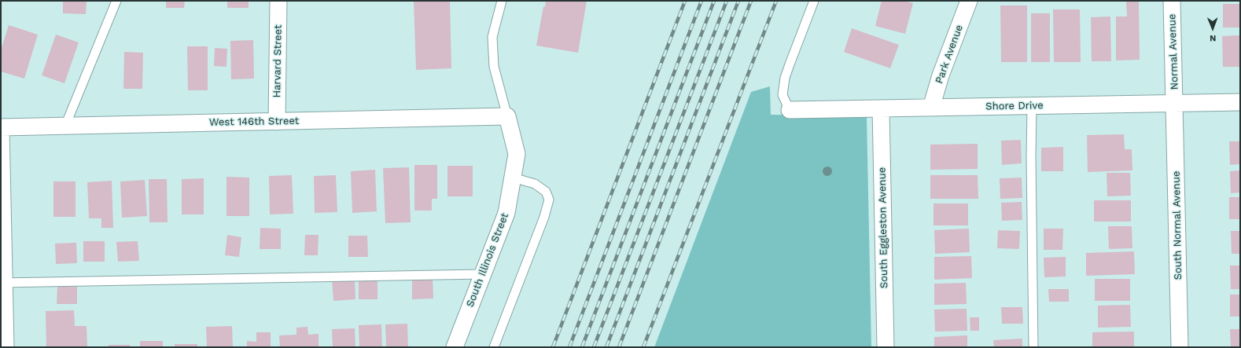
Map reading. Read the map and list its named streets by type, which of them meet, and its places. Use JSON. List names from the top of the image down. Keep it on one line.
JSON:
{"streets":{"street":["Normal Avenue","Park Avenue","Harvard Street","Shore Drive","West 146th Street","South Normal Avenue","South Eggleston Avenue","South Illinois Street"]},"crossings":[["Normal Avenue","Shore Drive"],["Normal Avenue","South Normal Avenue"],["Park Avenue","Shore Drive"],["Harvard Street","West 146th Street"],["Shore Drive","South Normal Avenue"],["Shore Drive","South Eggleston Avenue"],["West 146th Street","South Illinois Street"]],"north":"bottom"}
